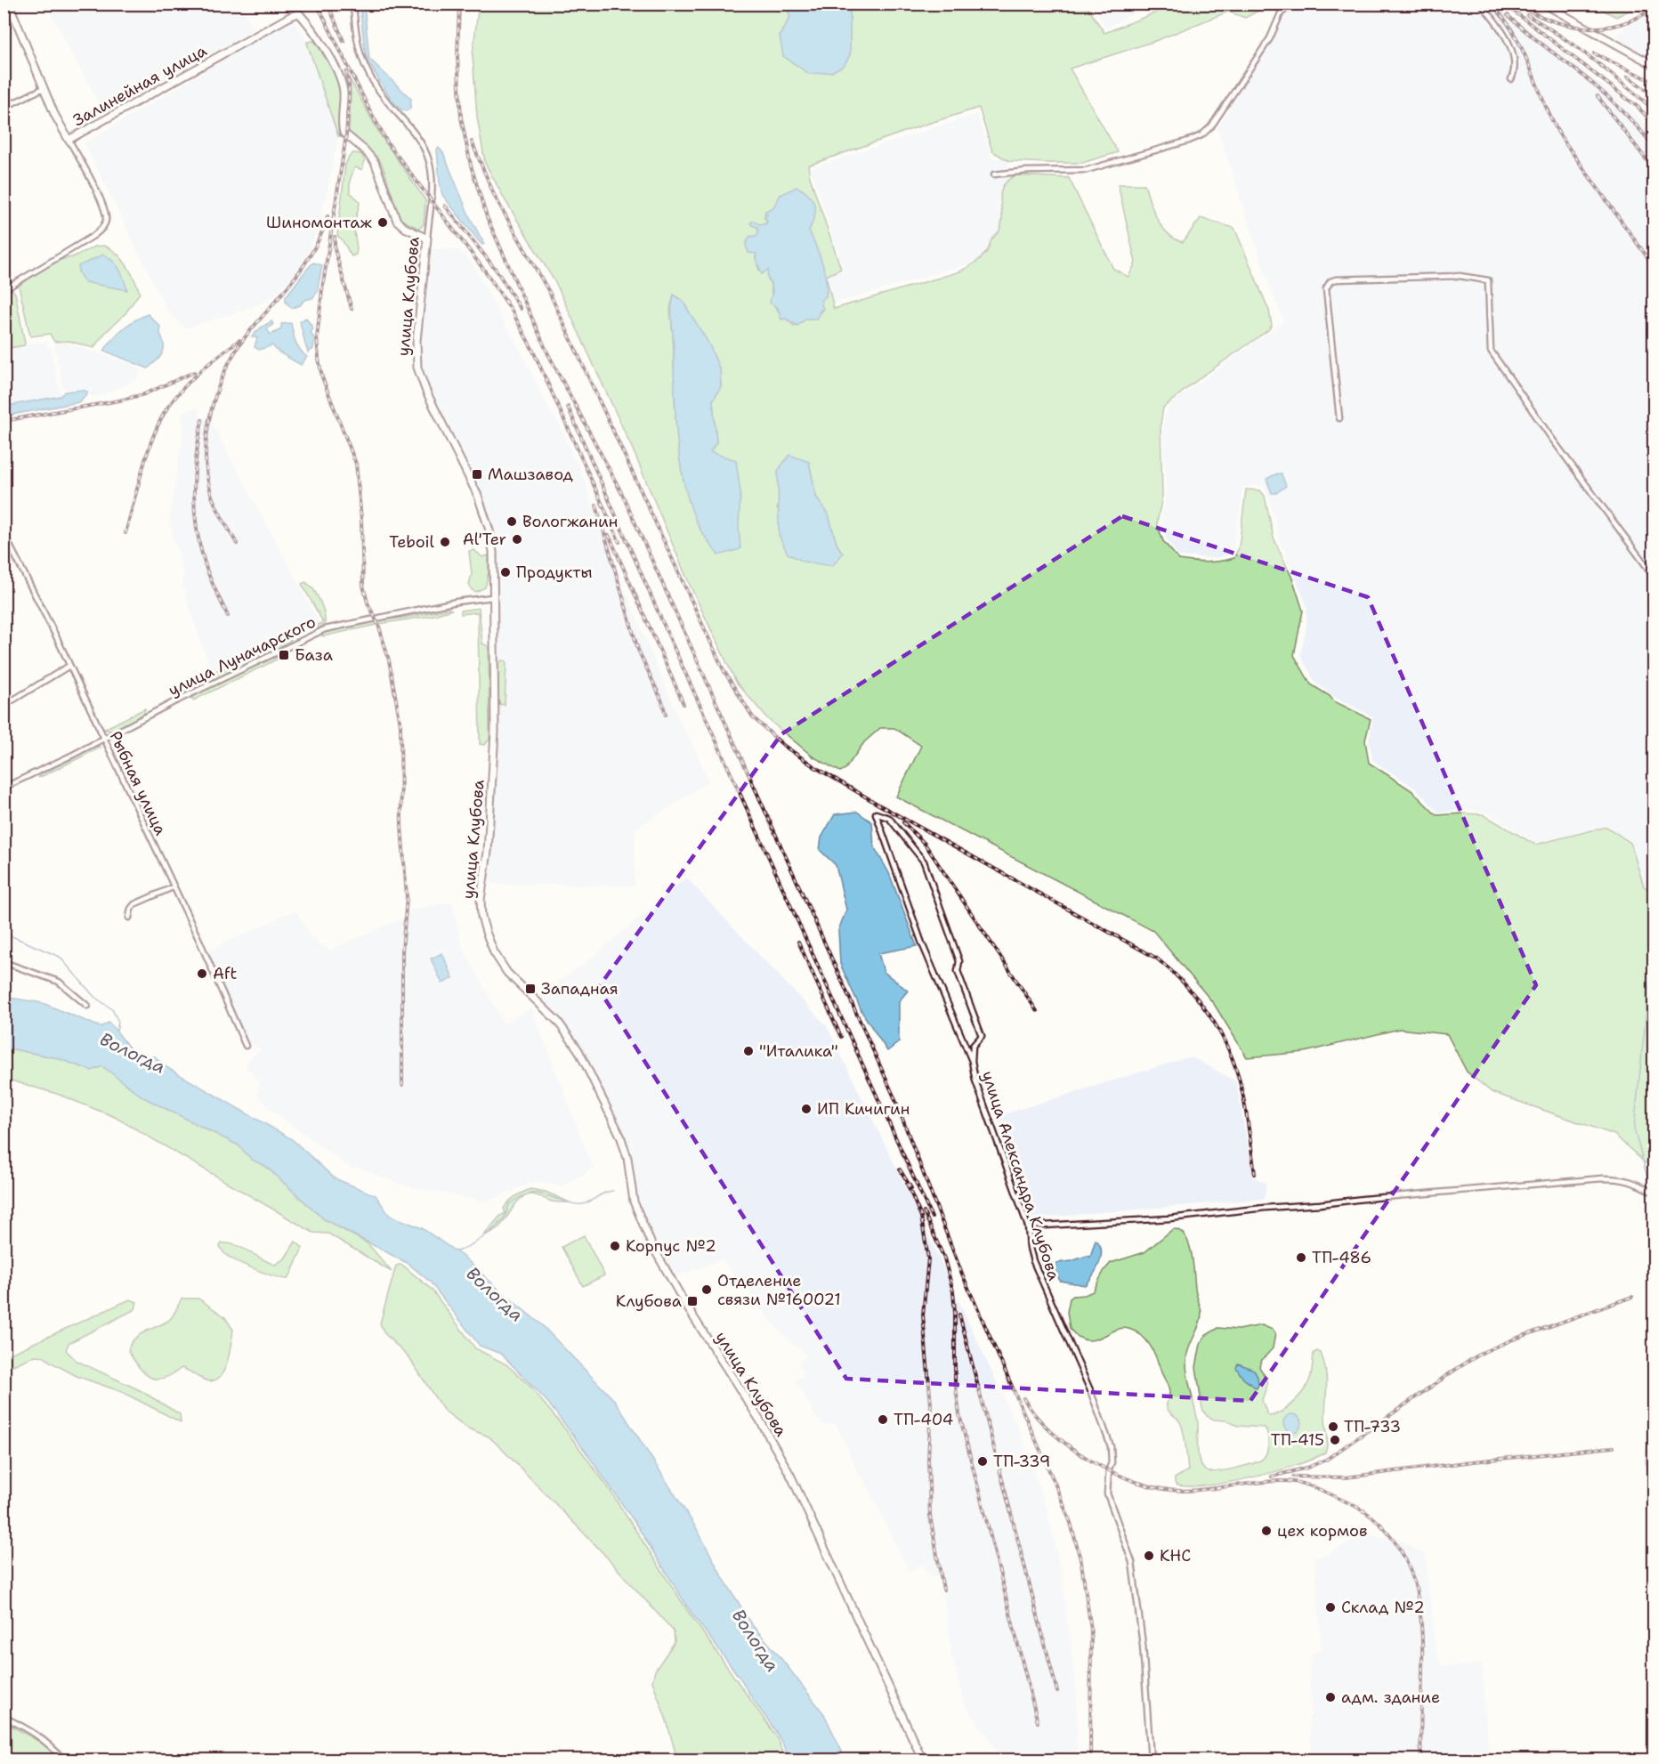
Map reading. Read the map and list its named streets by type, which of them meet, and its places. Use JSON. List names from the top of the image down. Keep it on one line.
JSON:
{"streets":{"main road":["Залинейная улица","улица Клубова"],"street":["улица Луначарского","Рыбная улица","улица Александра Клубова"]},"crossings":[["Залинейная улица","улица Клубова"],["улица Клубова","улица Луначарского"],["улица Луначарского","Рыбная улица"]],"water":["Вологда"],"places":{"other":["Шиномонтаж","Вологжанин","Al'Ter","Teboil","Продукты","Aft","\"Италика\"","ИП Кичигин","Корпус №2","ТП-486","Отделение связи №160021","ТП-404","ТП-733","ТП-415","ТП-339","цех кормов","КНС","Склад №2","адм. здание"],"transit":["Машзавод","База","Западная","Клубова"]}}
